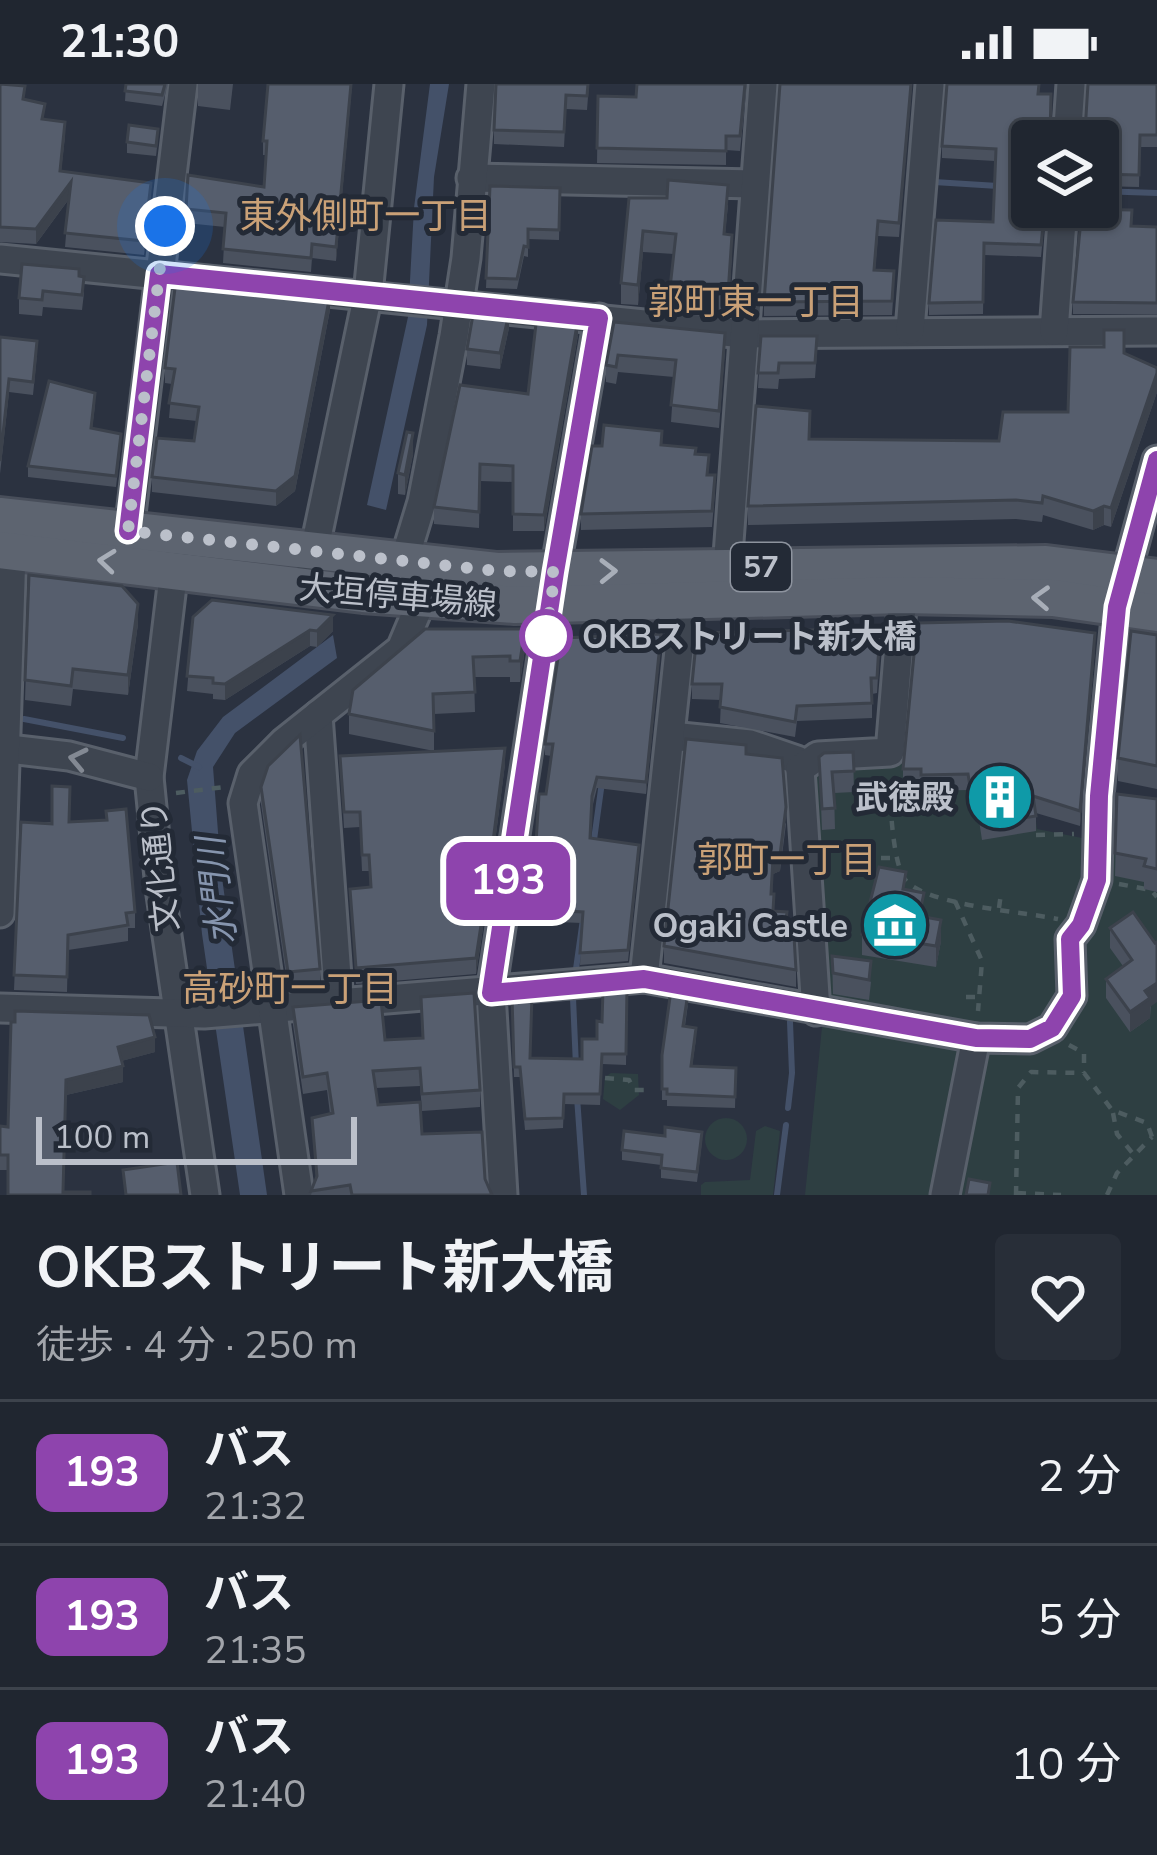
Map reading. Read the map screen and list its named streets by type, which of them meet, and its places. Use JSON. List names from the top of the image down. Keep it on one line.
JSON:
{"streets":{"main road":["57","大垣停車場線"],"street":["文化通り"]},"crossings":[["大垣停車場線","文化通り"]],"districts":["東外側町一丁目","郭町東一丁目","郭町一丁目","高砂町一丁目"],"water":["水門川"],"places":{"other":["OKBストリート新大橋"],"building":["武徳殿"],"museum":["Ogaki Castle"]},"lines":["bus line 193"],"scale_bar":"100 m","page":{"status":"21:30","on_map":"193","scale":"100 m","heading":["OKBストリート新大橋","徒歩 · 4 分 · 250 m"],"list":[{"mark":"193","name":"バス","note":"21:32","value":"2 分"},{"mark":"193","name":"バス","note":"21:35","value":"5 分"},{"mark":"193","name":"バス","note":"21:40","value":"10 分"}]}}
